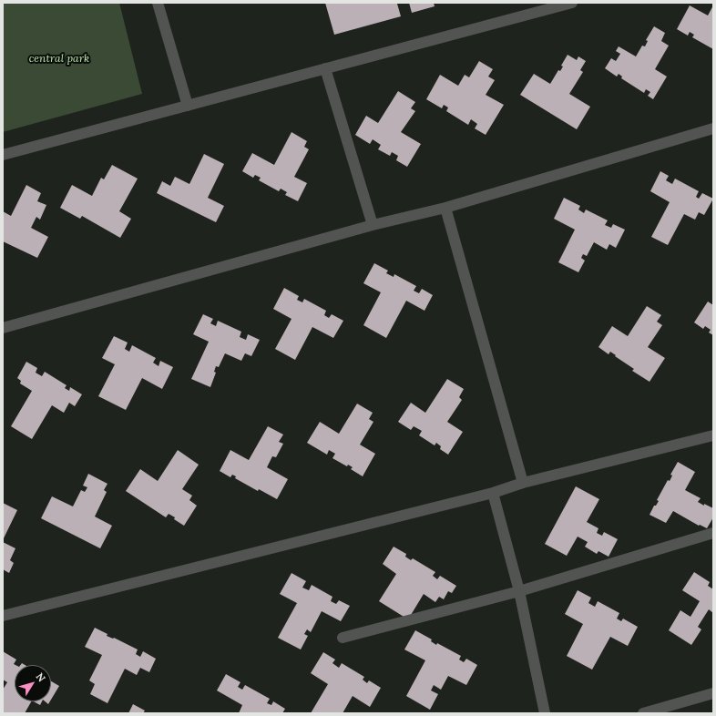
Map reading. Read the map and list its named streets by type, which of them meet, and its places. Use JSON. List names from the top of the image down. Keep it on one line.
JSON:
{"parks":["central park"],"north":"top right"}
